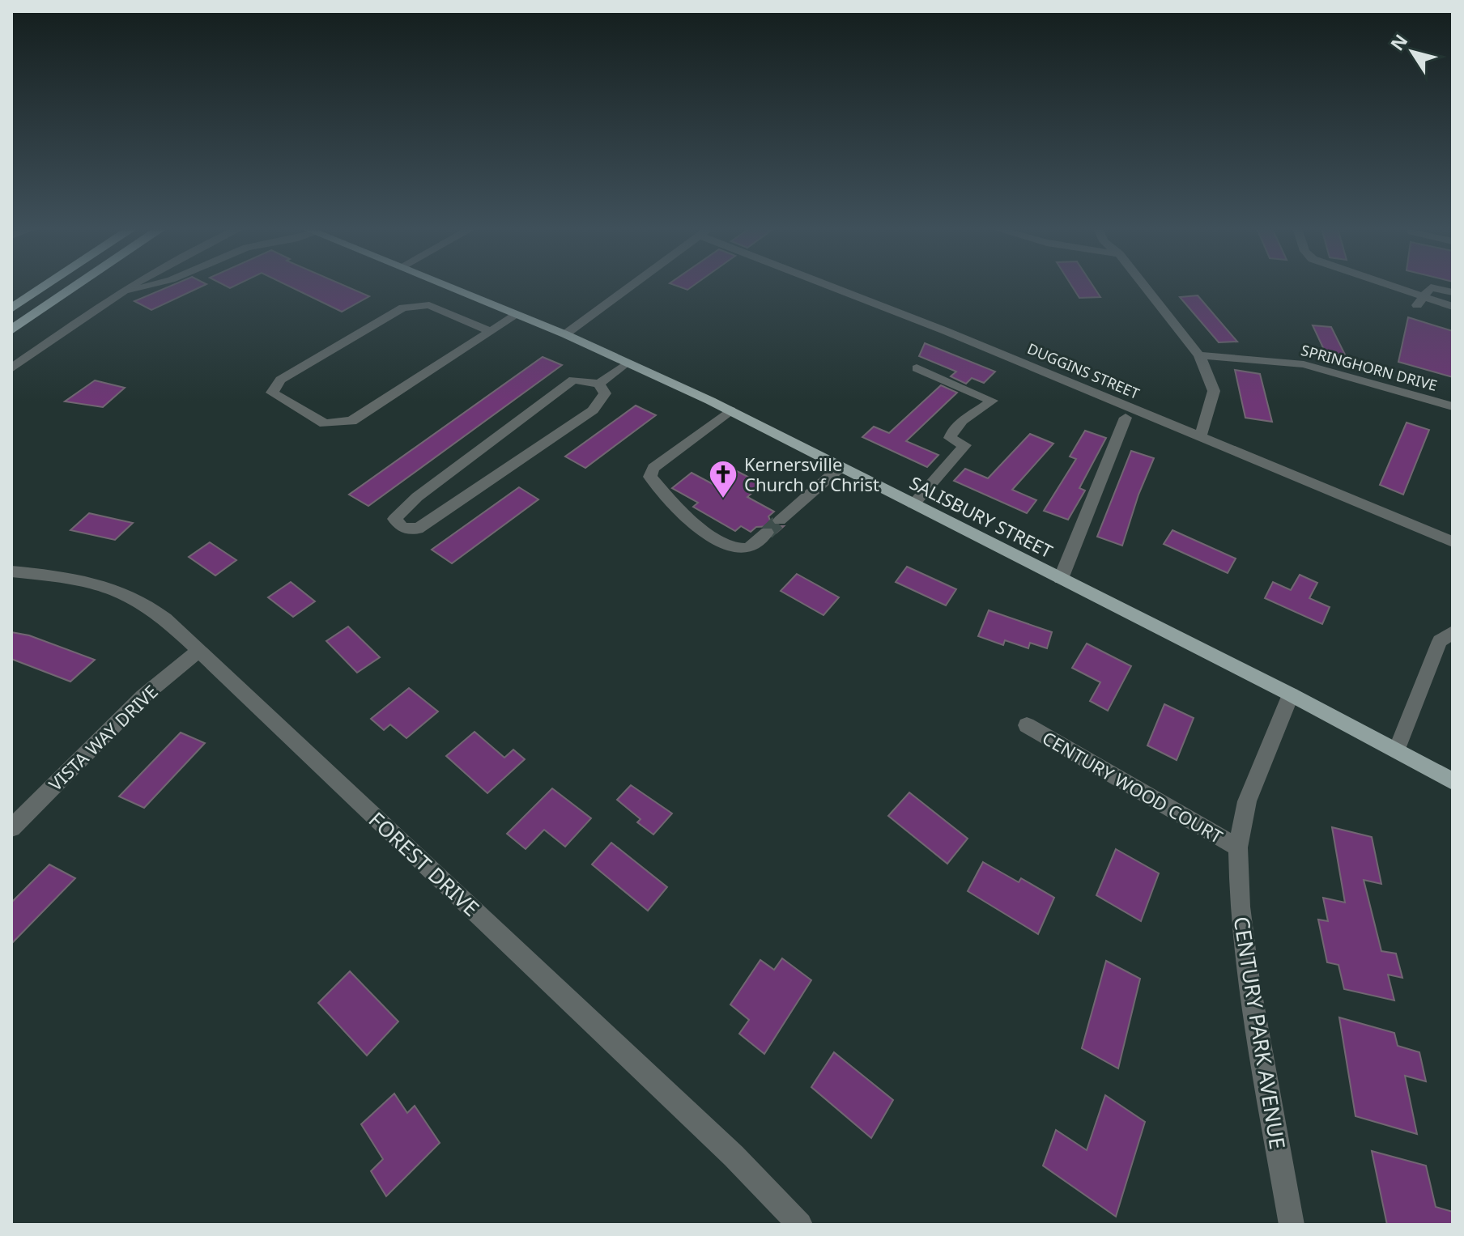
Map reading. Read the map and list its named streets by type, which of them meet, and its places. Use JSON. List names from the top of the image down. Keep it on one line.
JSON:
{"streets":{"main road":["SALISBURY STREET"],"street":["SPRINGHORN DRIVE","DUGGINS STREET","VISTA WAY DRIVE","CENTURY WOOD COURT","FOREST DRIVE","CENTURY PARK AVENUE"]},"crossings":[["SALISBURY STREET","CENTURY PARK AVENUE"],["VISTA WAY DRIVE","FOREST DRIVE"],["CENTURY WOOD COURT","CENTURY PARK AVENUE"]],"places":{"church":["Kernersville Church of Christ"]},"north":"top left"}
